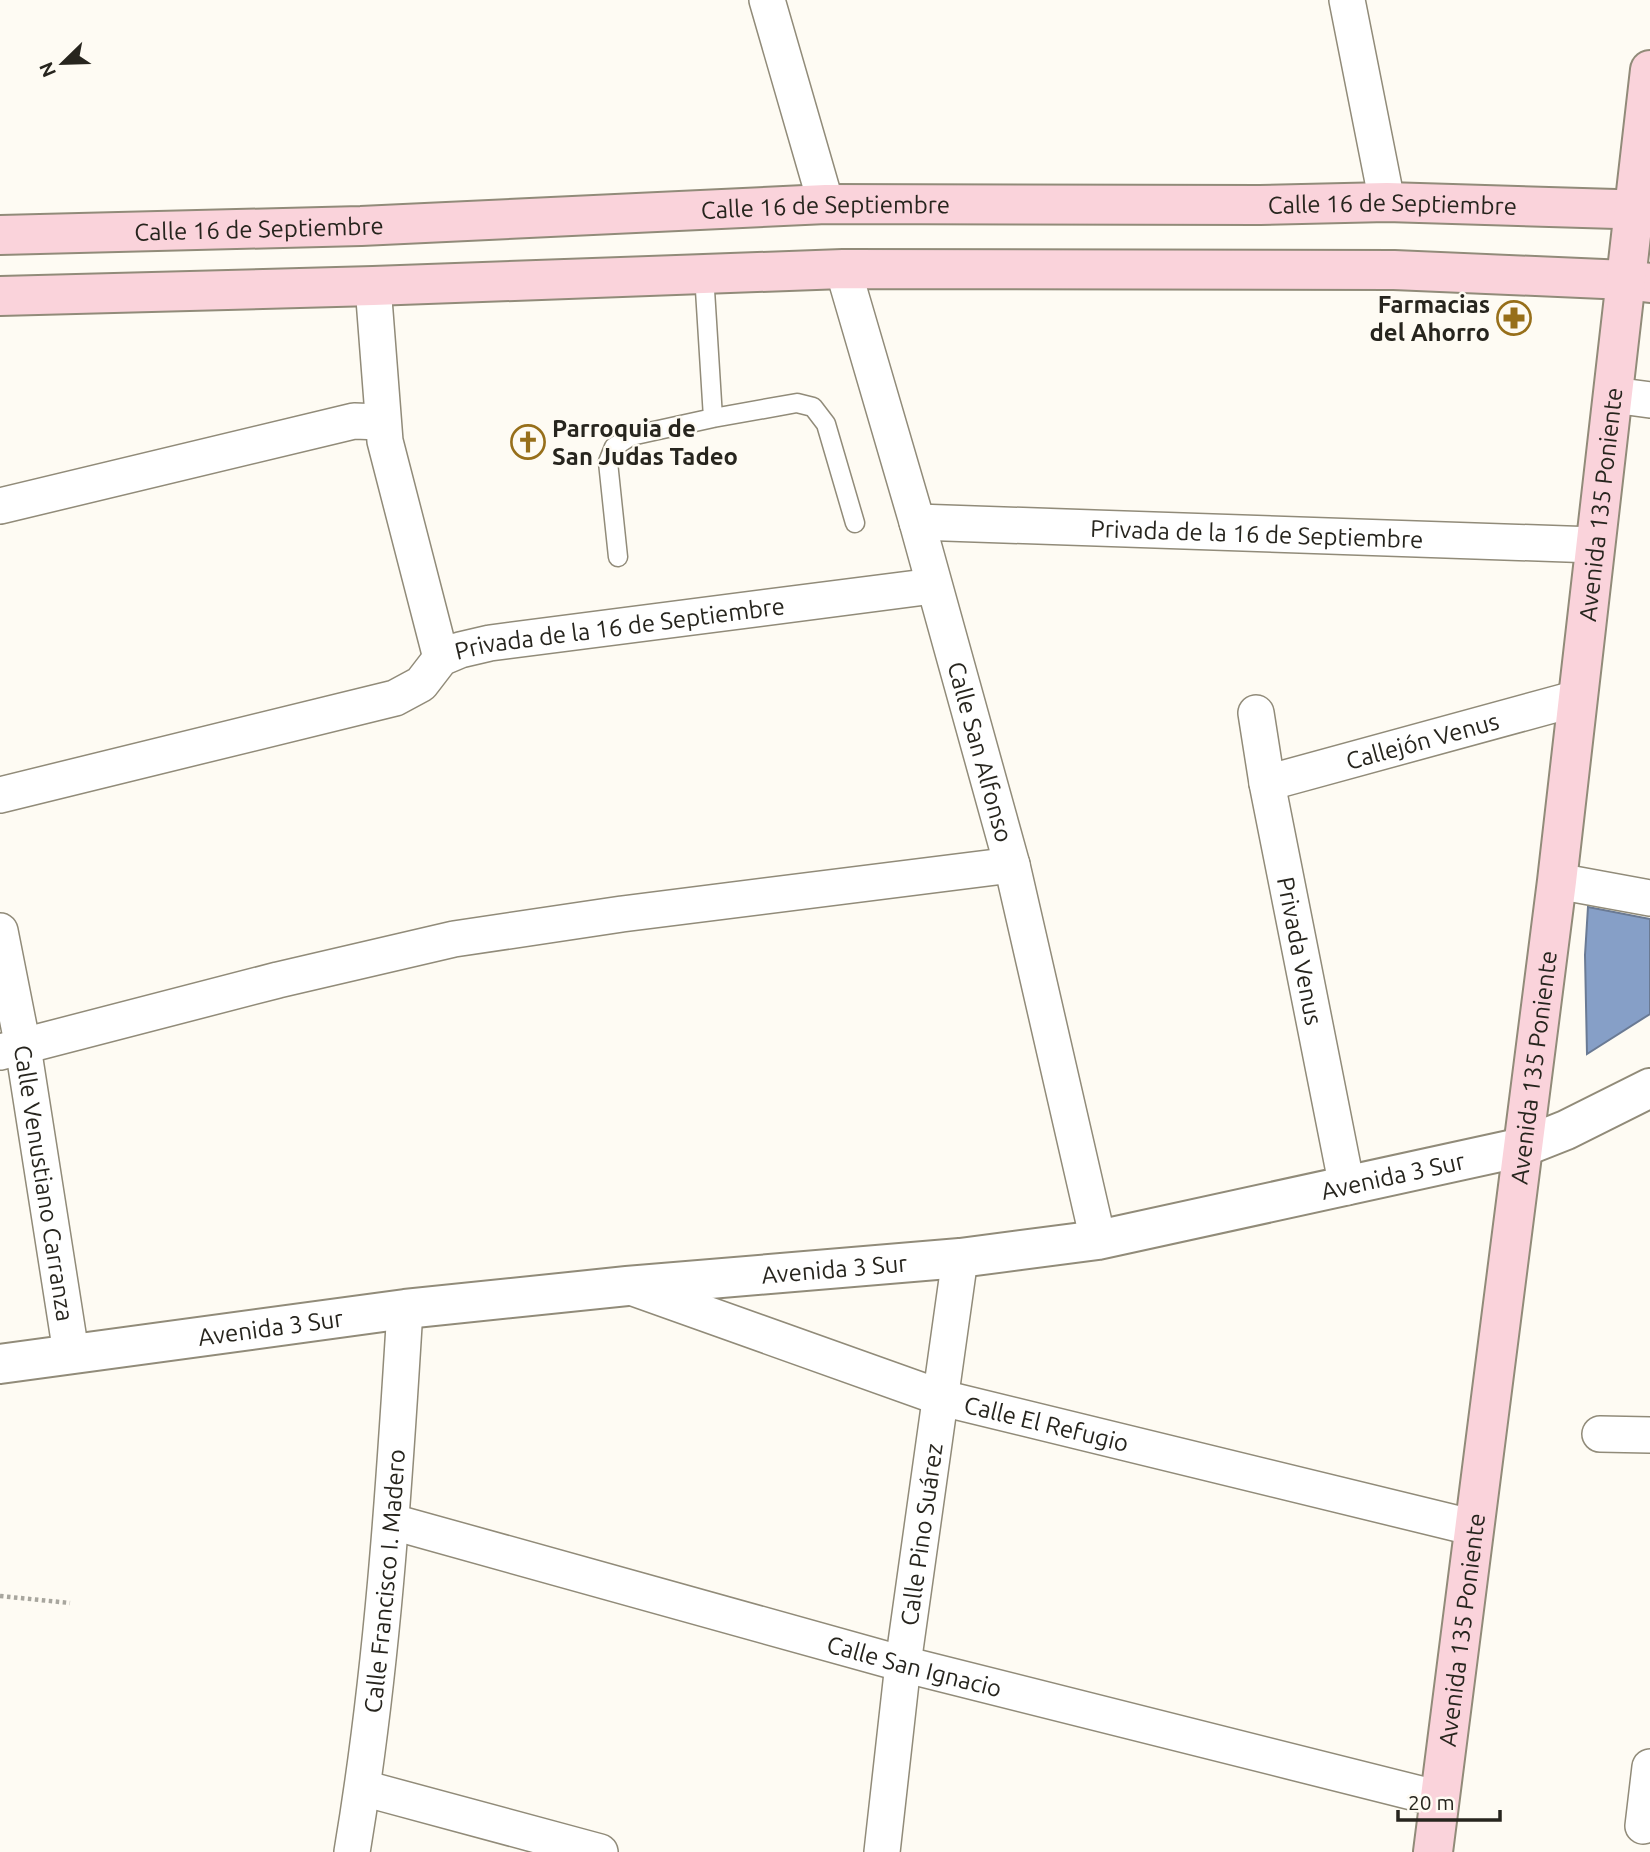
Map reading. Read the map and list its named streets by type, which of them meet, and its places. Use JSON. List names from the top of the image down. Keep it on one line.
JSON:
{"streets":{"main road":["Calle 16 de Septiembre","Avenida 135 Poniente"],"street":["Privada de la 16 de Septiembre","Callejón Venus","Calle San Alfonso","Privada Venus","Avenida 3 Sur","Calle Venustiano Carranza","Calle El Refugio","Calle Pino Suárez","Calle Francisco I. Madero","Calle San Ignacio"]},"crossings":[["Calle 16 de Septiembre","Avenida 135 Poniente"],["Avenida 135 Poniente","Privada de la 16 de Septiembre"],["Avenida 135 Poniente","Callejón Venus"],["Avenida 135 Poniente","Avenida 3 Sur"],["Avenida 135 Poniente","Calle El Refugio"],["Avenida 135 Poniente","Calle San Ignacio"],["Privada de la 16 de Septiembre","Calle San Alfonso"],["Callejón Venus","Privada Venus"],["Calle San Alfonso","Avenida 3 Sur"],["Privada Venus","Avenida 3 Sur"],["Avenida 3 Sur","Calle Venustiano Carranza"],["Avenida 3 Sur","Calle El Refugio"],["Avenida 3 Sur","Calle Pino Suárez"],["Avenida 3 Sur","Calle Francisco I. Madero"],["Calle El Refugio","Calle Pino Suárez"],["Calle Pino Suárez","Calle San Ignacio"],["Calle Francisco I. Madero","Calle San Ignacio"]],"places":{"pharmacy":["Farmacias del Ahorro"],"church":["Parroquia de San Judas Tadeo"]},"scale_bar":"20 m","north":"bottom left"}
